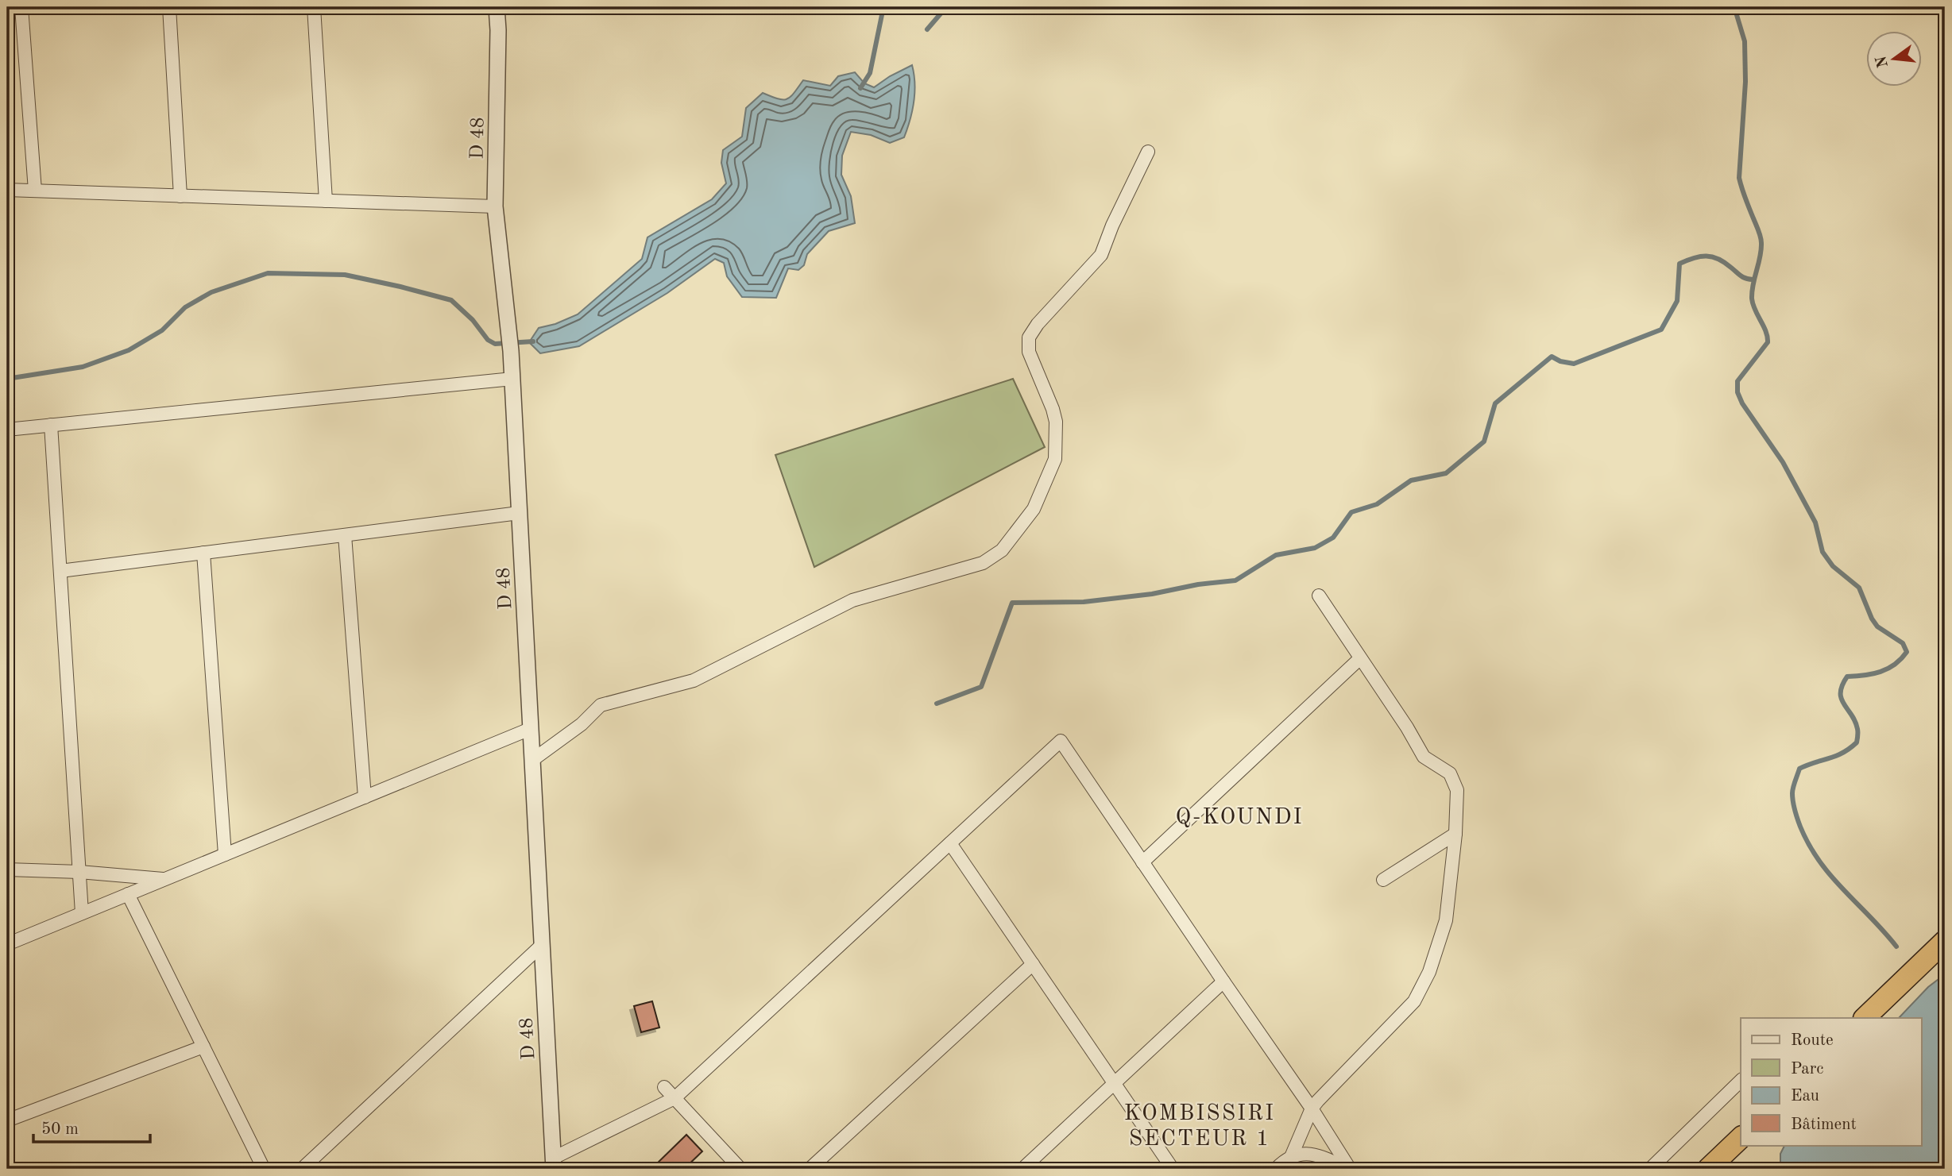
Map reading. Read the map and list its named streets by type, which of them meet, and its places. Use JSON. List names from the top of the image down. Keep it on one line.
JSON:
{"streets":{"street":["D 48"]},"districts":["Q-KOUNDI","KOMBISSIRI SECTEUR 1"],"legend":["Route","Parc","Eau","Bâtiment"],"scale_bar":"50 m","north":"left"}
